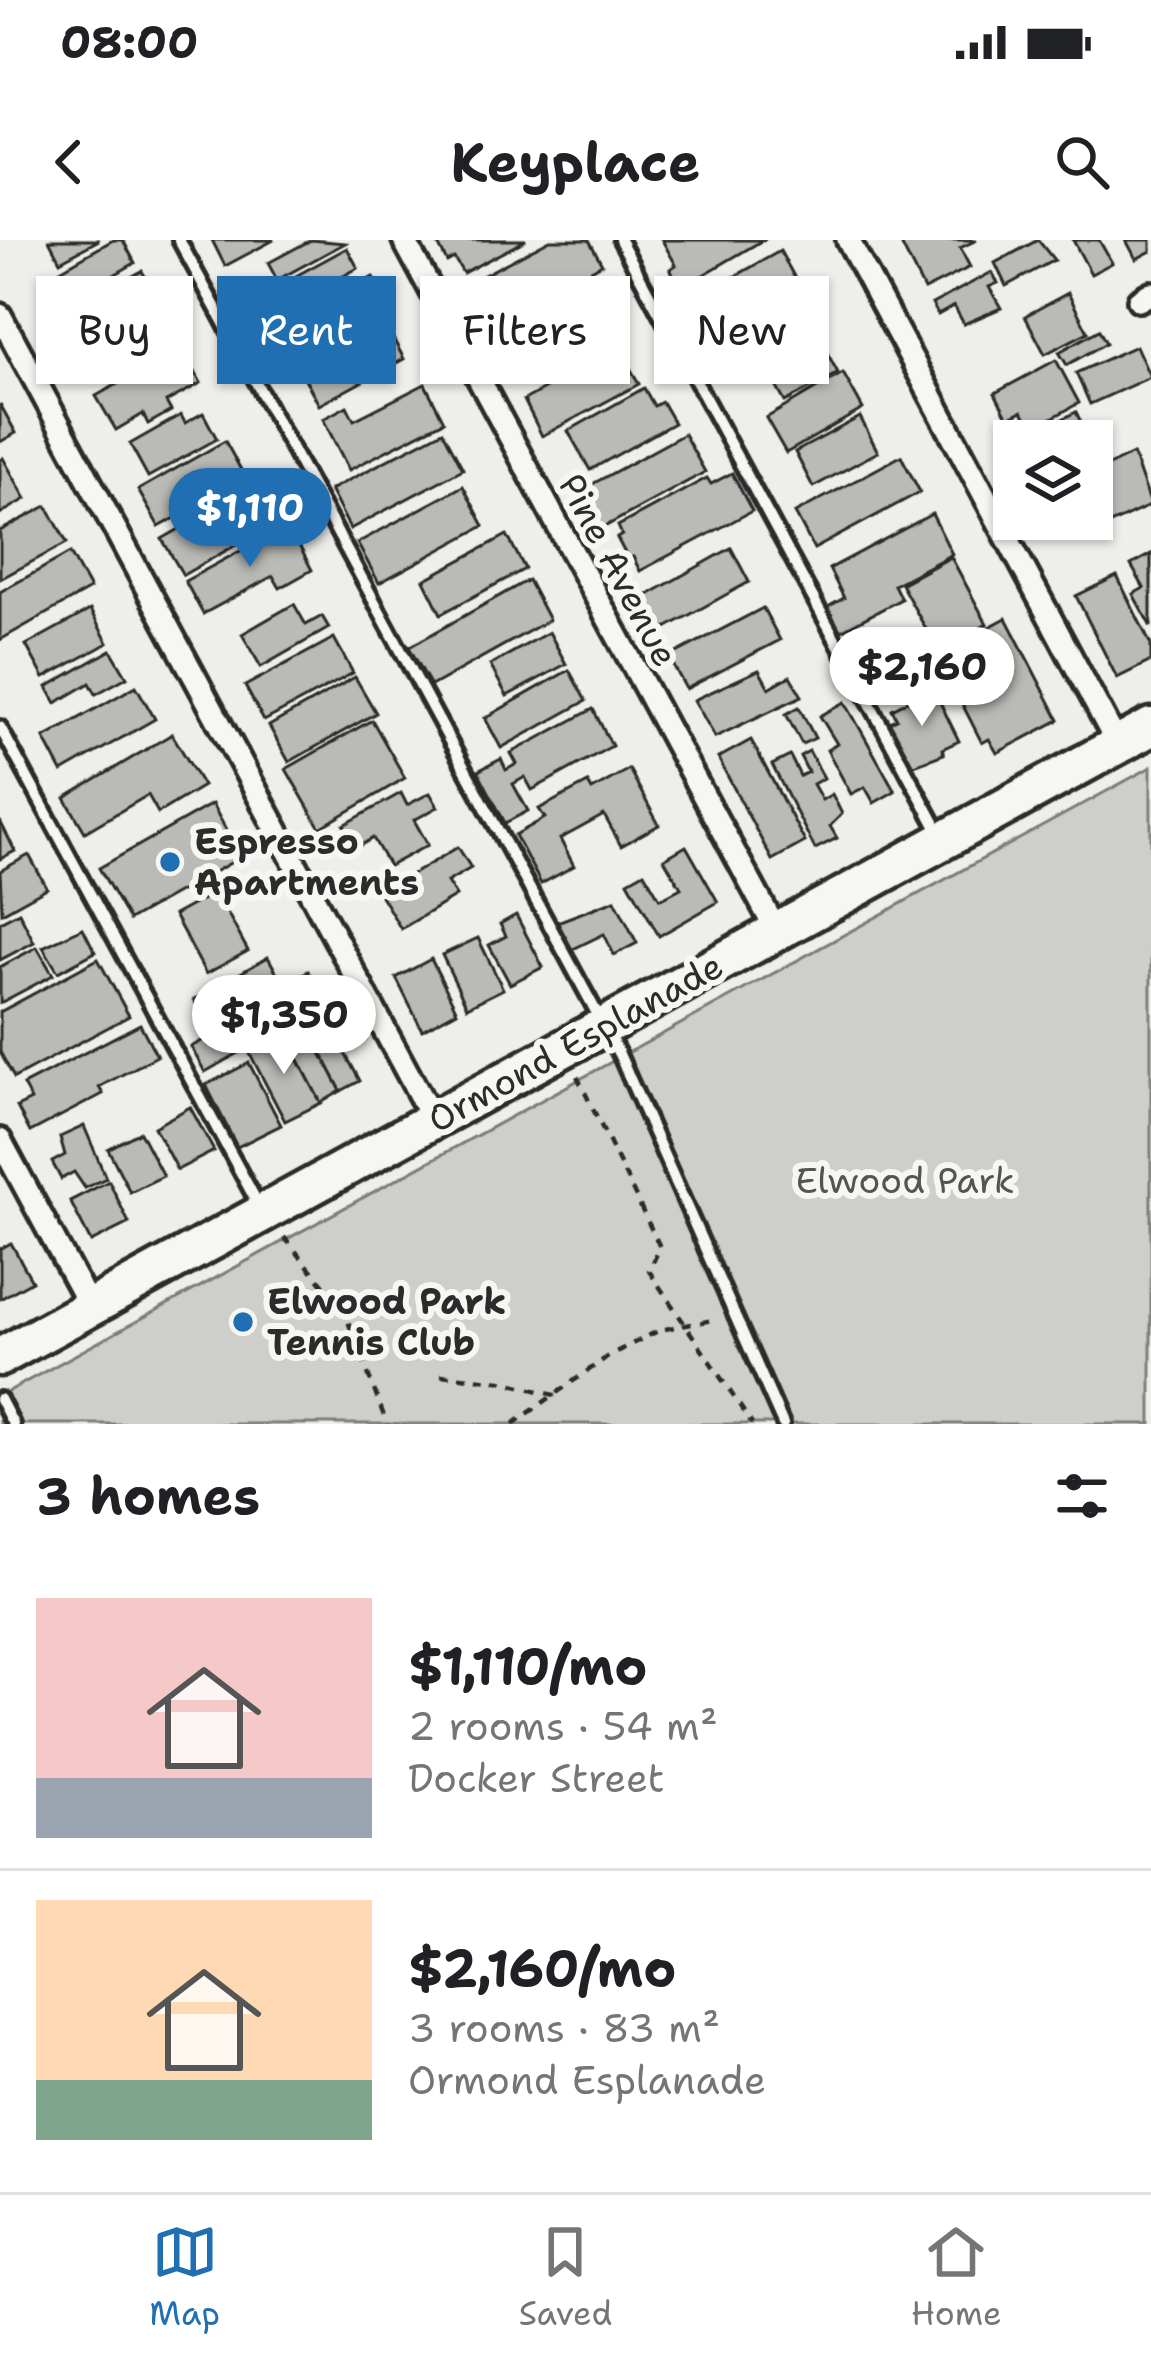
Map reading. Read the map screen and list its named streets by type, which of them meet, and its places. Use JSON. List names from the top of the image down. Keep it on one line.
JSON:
{"streets":{"main road":["Ormond Esplanade"],"street":["Pine Avenue"]},"crossings":[["Pine Avenue","Ormond Esplanade"]],"parks":["Elwood Park"],"places":["Espresso Apartments","Elwood Park Tennis Club"],"page":{"status":"08:00","header":"Keyplace","chip":["Buy","Rent","Filters","New"],"price":["$1,110","$2,160","$1,350"],"heading":"3 homes","list":[{"name":"$1,110/mo","note":"2 rooms · 54 m² · Docker Street"},{"name":"$2,160/mo","note":"3 rooms · 83 m² · Ormond Esplanade"}],"tabs":["Map","Saved","Home"]}}
